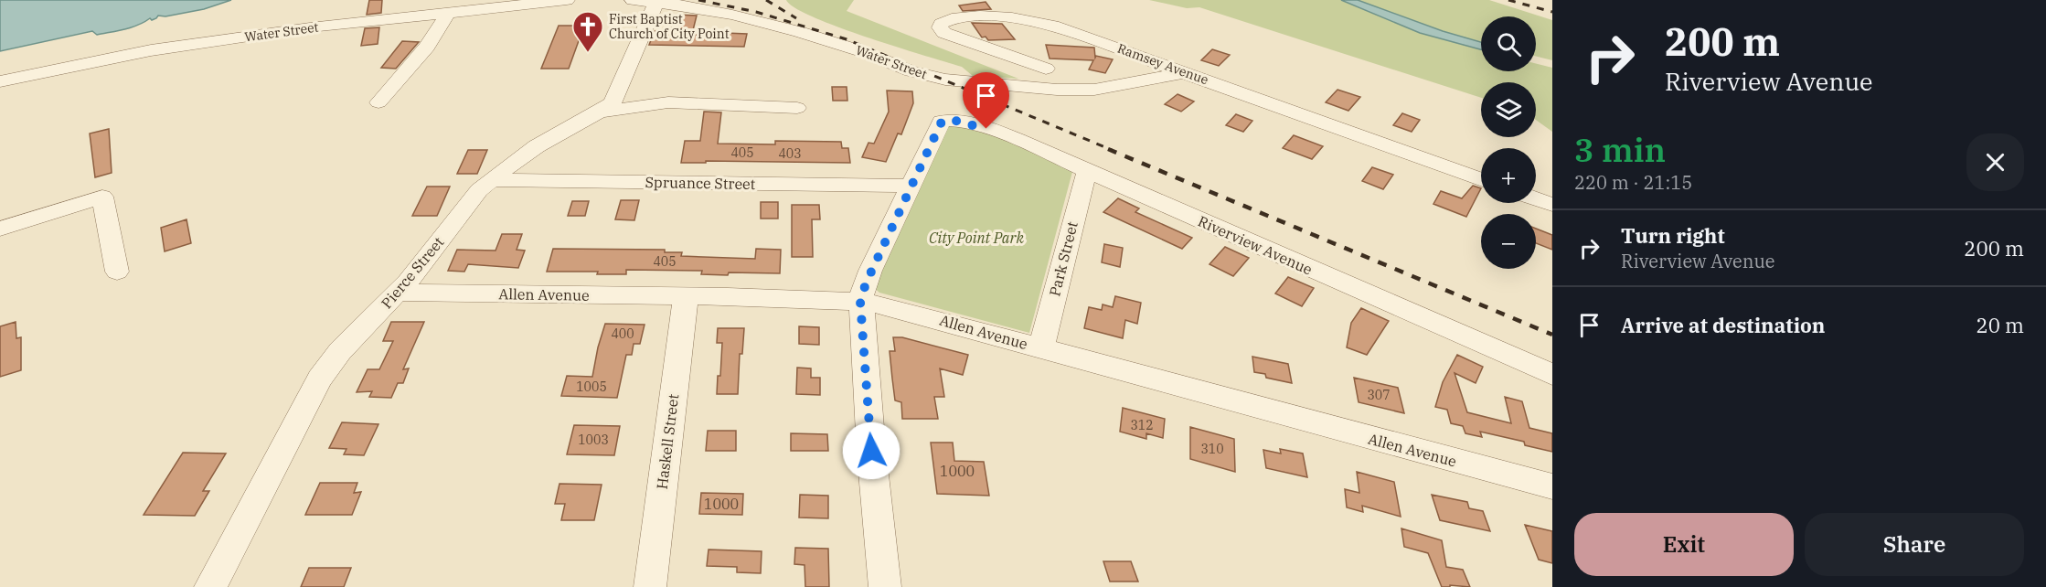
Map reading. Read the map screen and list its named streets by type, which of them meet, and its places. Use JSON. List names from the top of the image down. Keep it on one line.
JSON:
{"streets":{"street":["Water Street","Ramsey Avenue","Spruance Street","Riverview Avenue","Park Street","Pierce Street","Allen Avenue","Haskell Street"]},"crossings":[["Water Street","Ramsey Avenue"],["Water Street","Pierce Street"],["Spruance Street","Riverview Avenue"],["Spruance Street","Pierce Street"],["Riverview Avenue","Park Street"],["Park Street","Allen Avenue"],["Pierce Street","Allen Avenue"],["Allen Avenue","Haskell Street"]],"parks":["City Point Park"],"places":{"church":["First Baptist Church of City Point"]},"house_numbers":["405","403","405","400","1005","307","312","1003","310","1000","1000"],"page":{"turn":["200 m","Riverview Avenue"],"map_buttons":["+","−"],"heading":["3 min","220 m · 21:15"],"list":[{"name":"Turn right","note":"Riverview Avenue","value":"200 m"},{"name":"Arrive at destination","value":"20 m"}],"buttons":["Exit","Share"]}}
